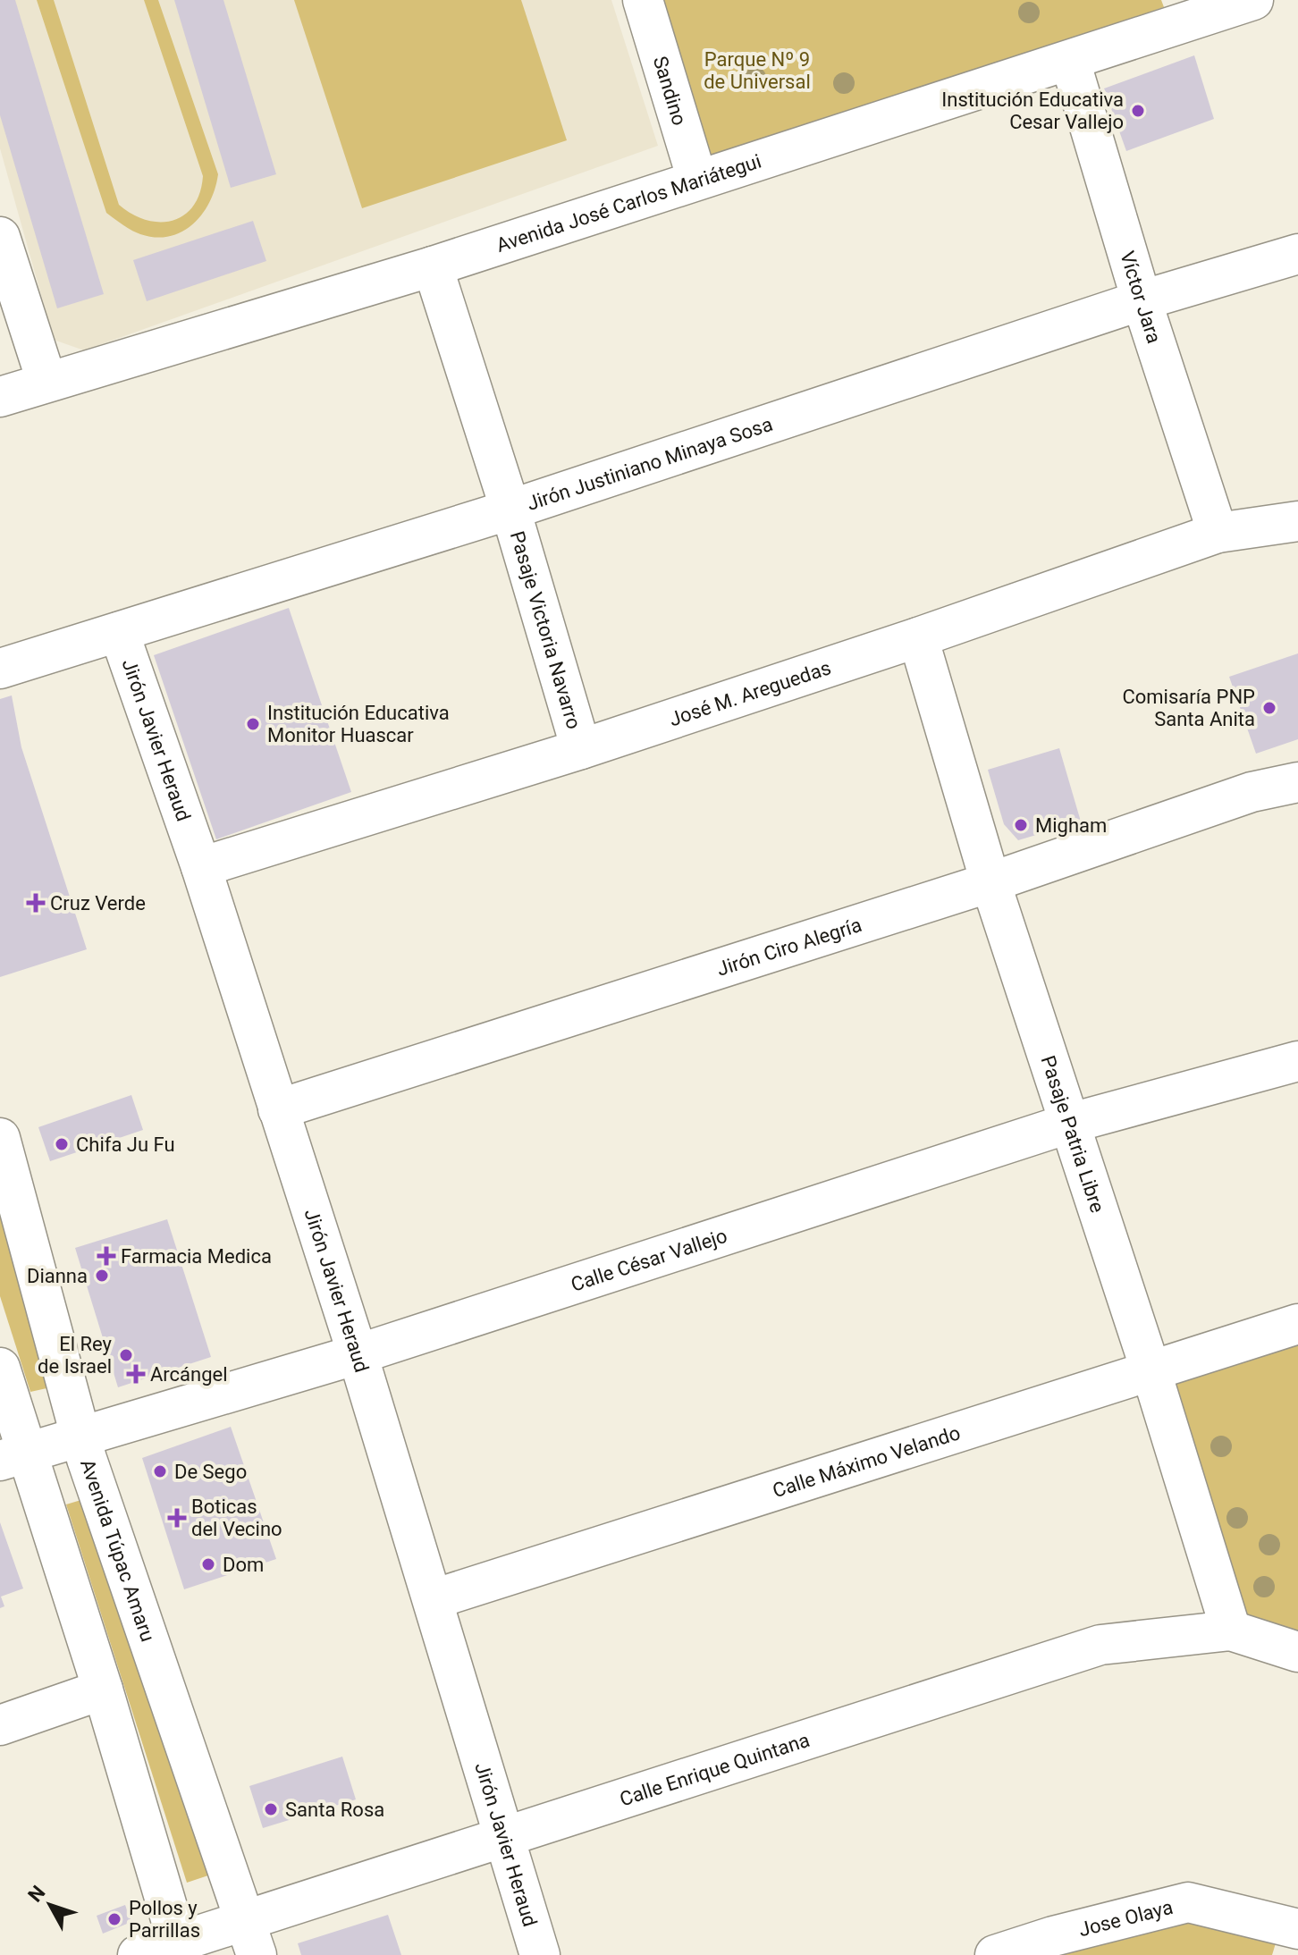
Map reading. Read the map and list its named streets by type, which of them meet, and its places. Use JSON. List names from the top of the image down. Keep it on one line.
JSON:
{"streets":{"street":["Sandino","Avenida José Carlos Mariátegui","Víctor Jara","Jirón Justiniano Minaya Sosa","Pasaje Victoria Navarro","José M. Areguedas","Jirón Javier Heraud","Jirón Ciro Alegría","Pasaje Patria Libre","Calle César Vallejo","Calle Máximo Velando","Avenida Túpac Amaru","Calle Enrique Quintana","Jose Olaya"]},"crossings":[["Sandino","Avenida José Carlos Mariátegui"],["Avenida José Carlos Mariátegui","Víctor Jara"],["Avenida José Carlos Mariátegui","Pasaje Victoria Navarro"],["Víctor Jara","Jirón Justiniano Minaya Sosa"],["Víctor Jara","José M. Areguedas"],["Jirón Justiniano Minaya Sosa","Pasaje Victoria Navarro"],["Jirón Justiniano Minaya Sosa","Jirón Javier Heraud"],["Pasaje Victoria Navarro","José M. Areguedas"],["José M. Areguedas","Jirón Javier Heraud"],["José M. Areguedas","Pasaje Patria Libre"],["Jirón Javier Heraud","Jirón Ciro Alegría"],["Jirón Javier Heraud","Calle César Vallejo"],["Jirón Javier Heraud","Calle Máximo Velando"],["Jirón Javier Heraud","Calle Enrique Quintana"],["Jirón Ciro Alegría","Pasaje Patria Libre"],["Pasaje Patria Libre","Calle César Vallejo"],["Pasaje Patria Libre","Calle Máximo Velando"],["Pasaje Patria Libre","Calle Enrique Quintana"],["Calle César Vallejo","Avenida Túpac Amaru"],["Avenida Túpac Amaru","Calle Enrique Quintana"]],"parks":["Parque Nº 9 de Universal"],"places":{"other":["Institución Educativa Cesar Vallejo","Comisaría PNP Santa Anita","Institución Educativa Monitor Huascar","Migham","Chifa Ju Fu","Dianna","El Rey de Israel","De Sego","Dom","Santa Rosa","Pollos y Parrillas"],"health":["Cruz Verde","Farmacia Medica","Arcángel","Boticas del Vecino"]},"north":"top left"}
